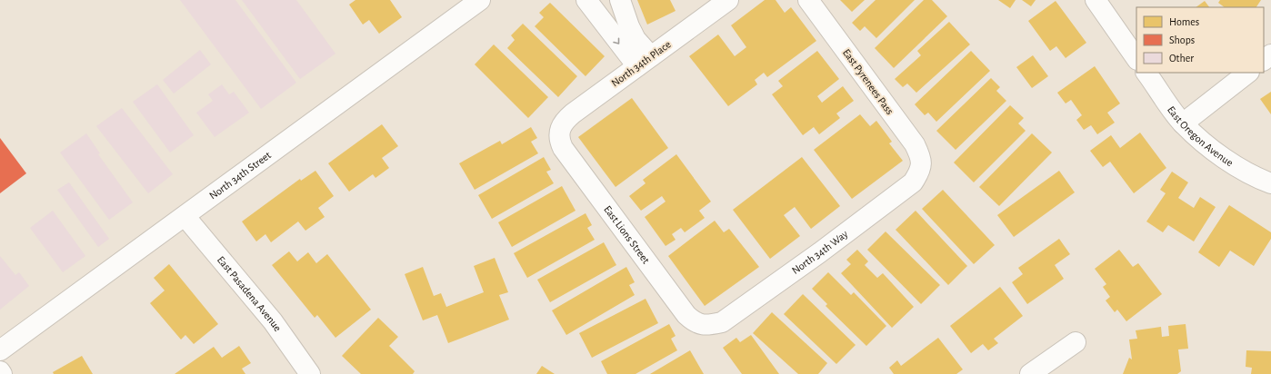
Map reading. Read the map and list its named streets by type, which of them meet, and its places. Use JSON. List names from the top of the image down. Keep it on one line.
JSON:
{"streets":{"street":["North 34th Place","East Pyrenees Pass","East Oregon Avenue","North 34th Street","East Lions Street","North 34th Way","East Pasadena Avenue"]},"crossings":[["North 34th Place","East Lions Street"],["East Pyrenees Pass","North 34th Way"],["North 34th Street","East Pasadena Avenue"],["East Lions Street","North 34th Way"]],"legend":["Homes","Shops","Other"]}
